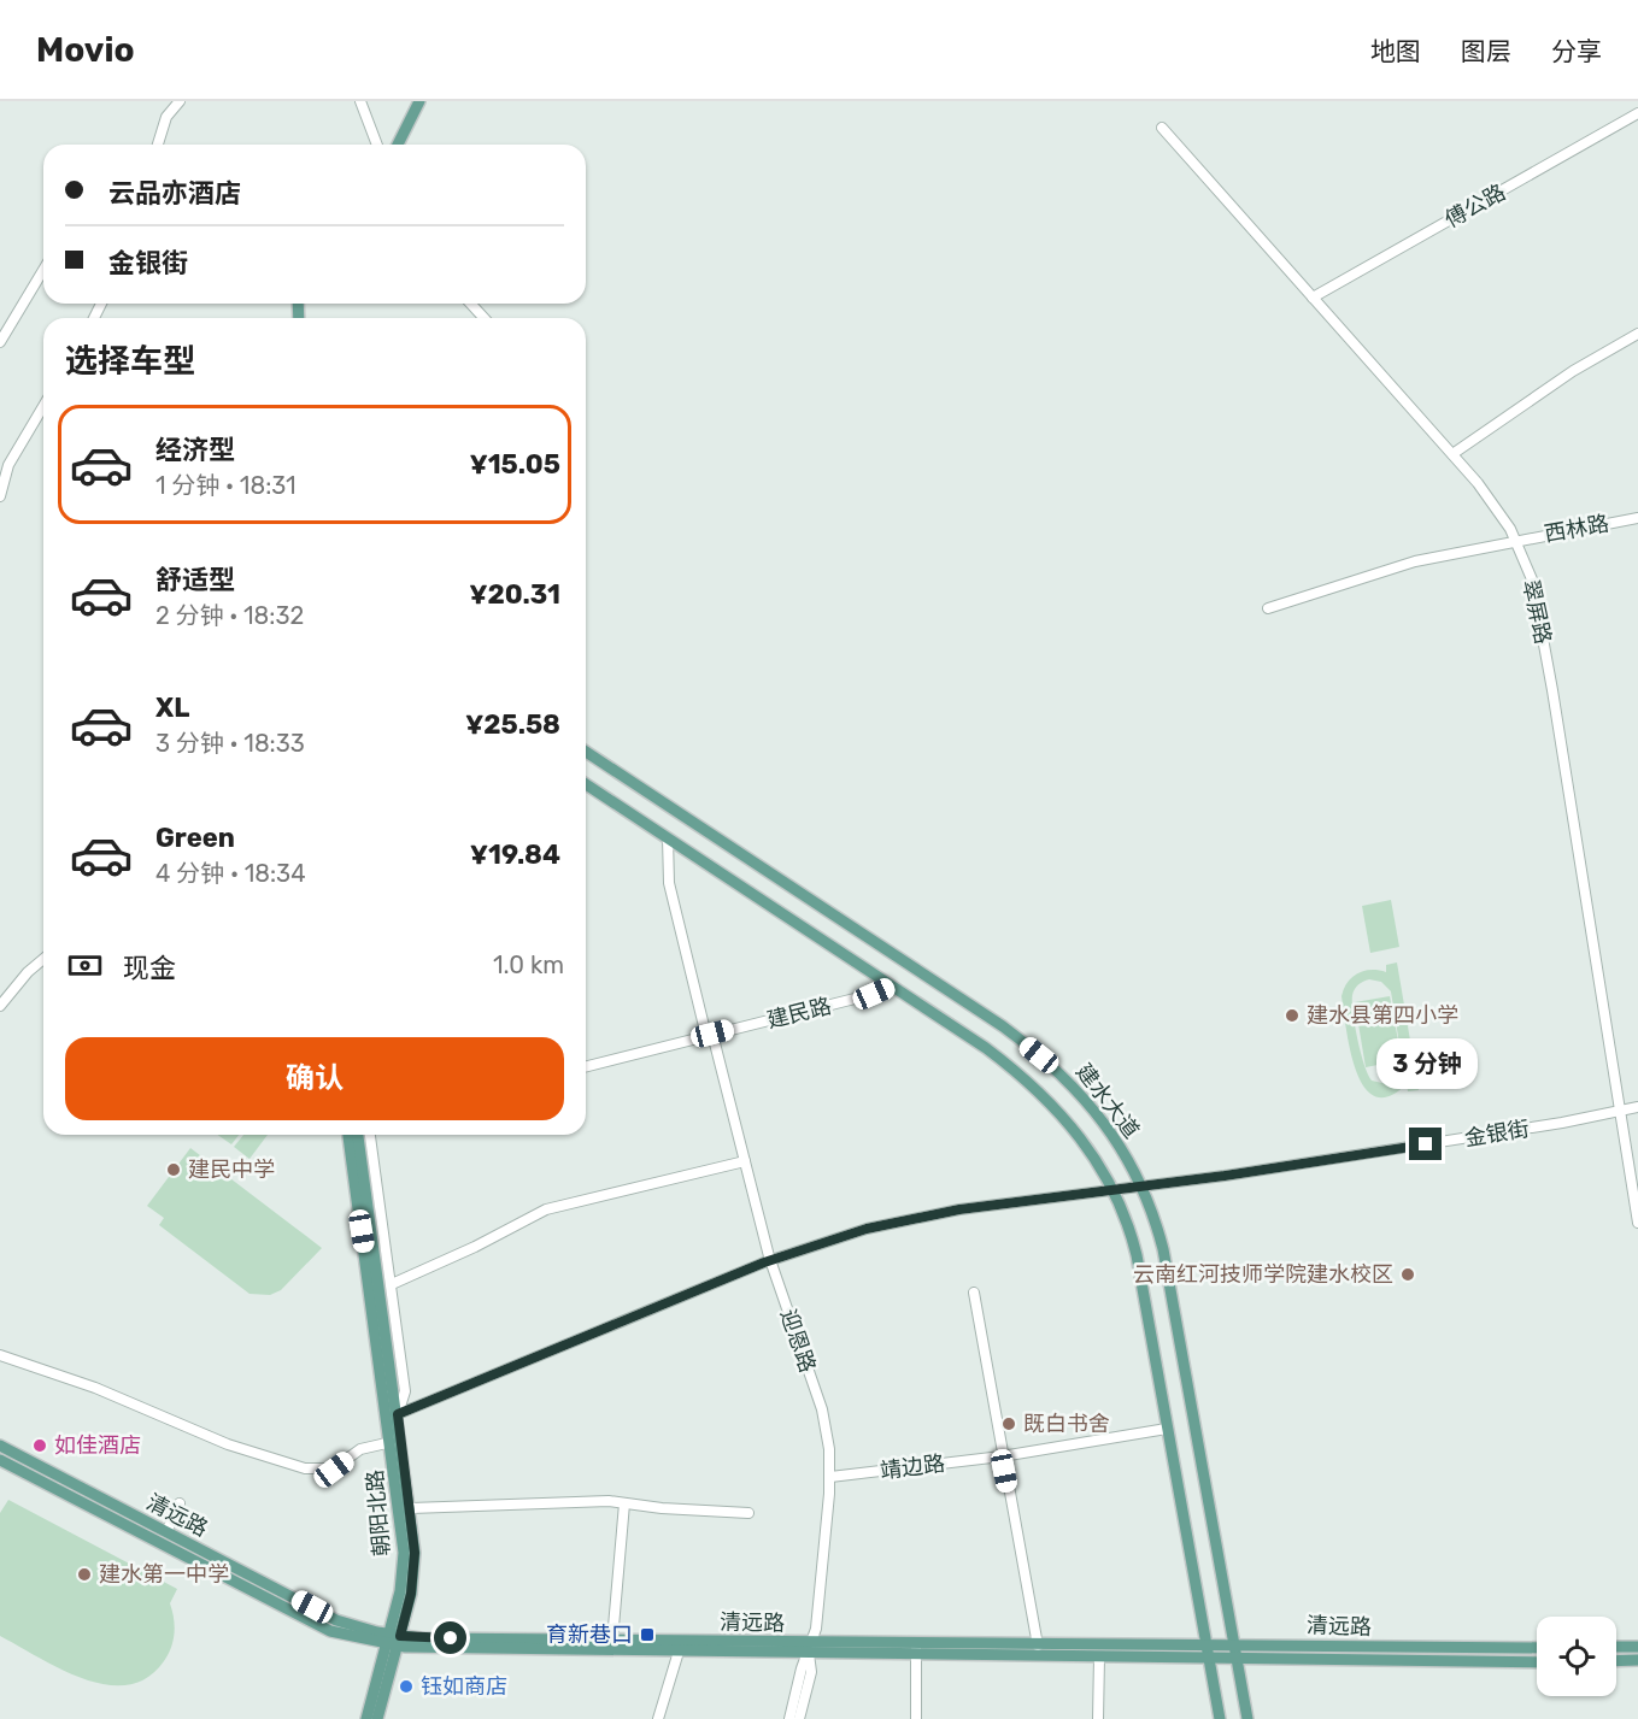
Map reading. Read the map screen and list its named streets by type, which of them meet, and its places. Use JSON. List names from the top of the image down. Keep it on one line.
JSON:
{"streets":{"main road":["建水大道","朝阳北路","清远路"],"street":["傅公路","西林路","翠屏路","建民路","金银街","迎恩路","靖边路"]},"crossings":[["傅公路","翠屏路"],["西林路","翠屏路"],["翠屏路","金银街"],["建民路","建水大道"],["建民路","迎恩路"],["建水大道","金银街"],["建水大道","迎恩路"],["建水大道","靖边路"],["建水大道","清远路"],["金银街","迎恩路"],["金银街","朝阳北路"],["迎恩路","靖边路"],["迎恩路","清远路"],["朝阳北路","清远路"]],"places":{"other":["建水县第四小学","建民中学","云南红河技师学院建水校区","既白书舍","如佳酒店","建水第一中学","钰如商店"],"transit":["育新巷口"]},"page":{"header":"Movio","nav":["地图","图层","分享"],"banner":["云品亦酒店","金银街"],"heading":"选择车型","list":[{"name":"经济型","note":"1 分钟 · 18:31","value":"¥15.05"},{"name":"舒适型","note":"2 分钟 · 18:32","value":"¥20.31"},{"name":"XL","note":"3 分钟 · 18:33","value":"¥25.58"},{"name":"Green","note":"4 分钟 · 18:34","value":"¥19.84"}],"pay":["现金","1.0 km"],"buttons":"确认","bubble":"3 分钟"}}
